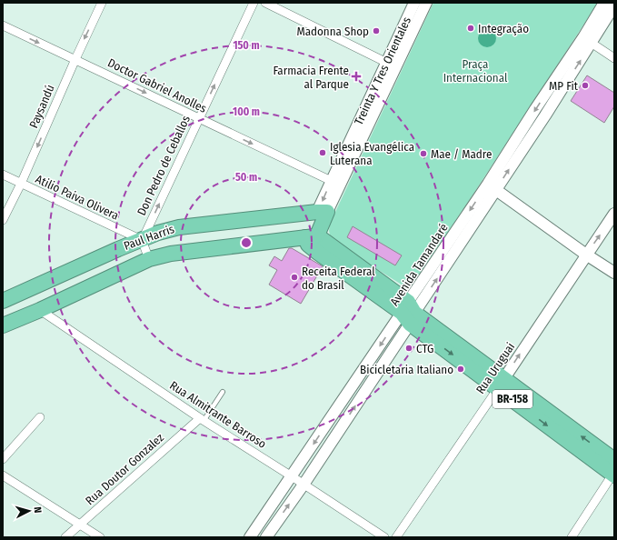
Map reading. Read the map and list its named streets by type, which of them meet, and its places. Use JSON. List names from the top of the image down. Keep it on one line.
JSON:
{"streets":{"highway":["Treinta Y Tres Orientales","Paul Harris","BR-158"],"street":["Doctor Gabriel Anolles","Paysandú","Don Pedro de Ceballos","Atilio Paiva Olivera","Avenida Tamandaré","Rua Uruguai","Rua Almitrante Barroso","Rua Doutor Gonzalez"]},"crossings":[["Treinta Y Tres Orientales","Doctor Gabriel Anolles"],["Treinta Y Tres Orientales","Paul Harris"],["Treinta Y Tres Orientales","BR-158"],["Doctor Gabriel Anolles","Paysandú"],["Doctor Gabriel Anolles","Don Pedro de Ceballos"],["Paysandú","Atilio Paiva Olivera"],["Don Pedro de Ceballos","Atilio Paiva Olivera"],["Don Pedro de Ceballos","Paul Harris"],["Atilio Paiva Olivera","Paul Harris"],["Avenida Tamandaré","BR-158"],["Avenida Tamandaré","Rua Almitrante Barroso"],["Rua Uruguai","BR-158"],["Rua Almitrante Barroso","Rua Doutor Gonzalez"]],"one_way":["Doctor Gabriel Anolles","Paysandú","Don Pedro de Ceballos","Rua Uruguai"],"parks":["Praça Internacional"],"places":{"other":["Integração","Madonna Shop","MP Fit","Iglesia Evangélica Luterana","Mae / Madre","Receita Federal do Brasil","CTG","Bicicletaria Italiano"],"health":["Farmacia Frente al Parque"]},"north":"right","rings":["150 m","100 m","50 m"]}
